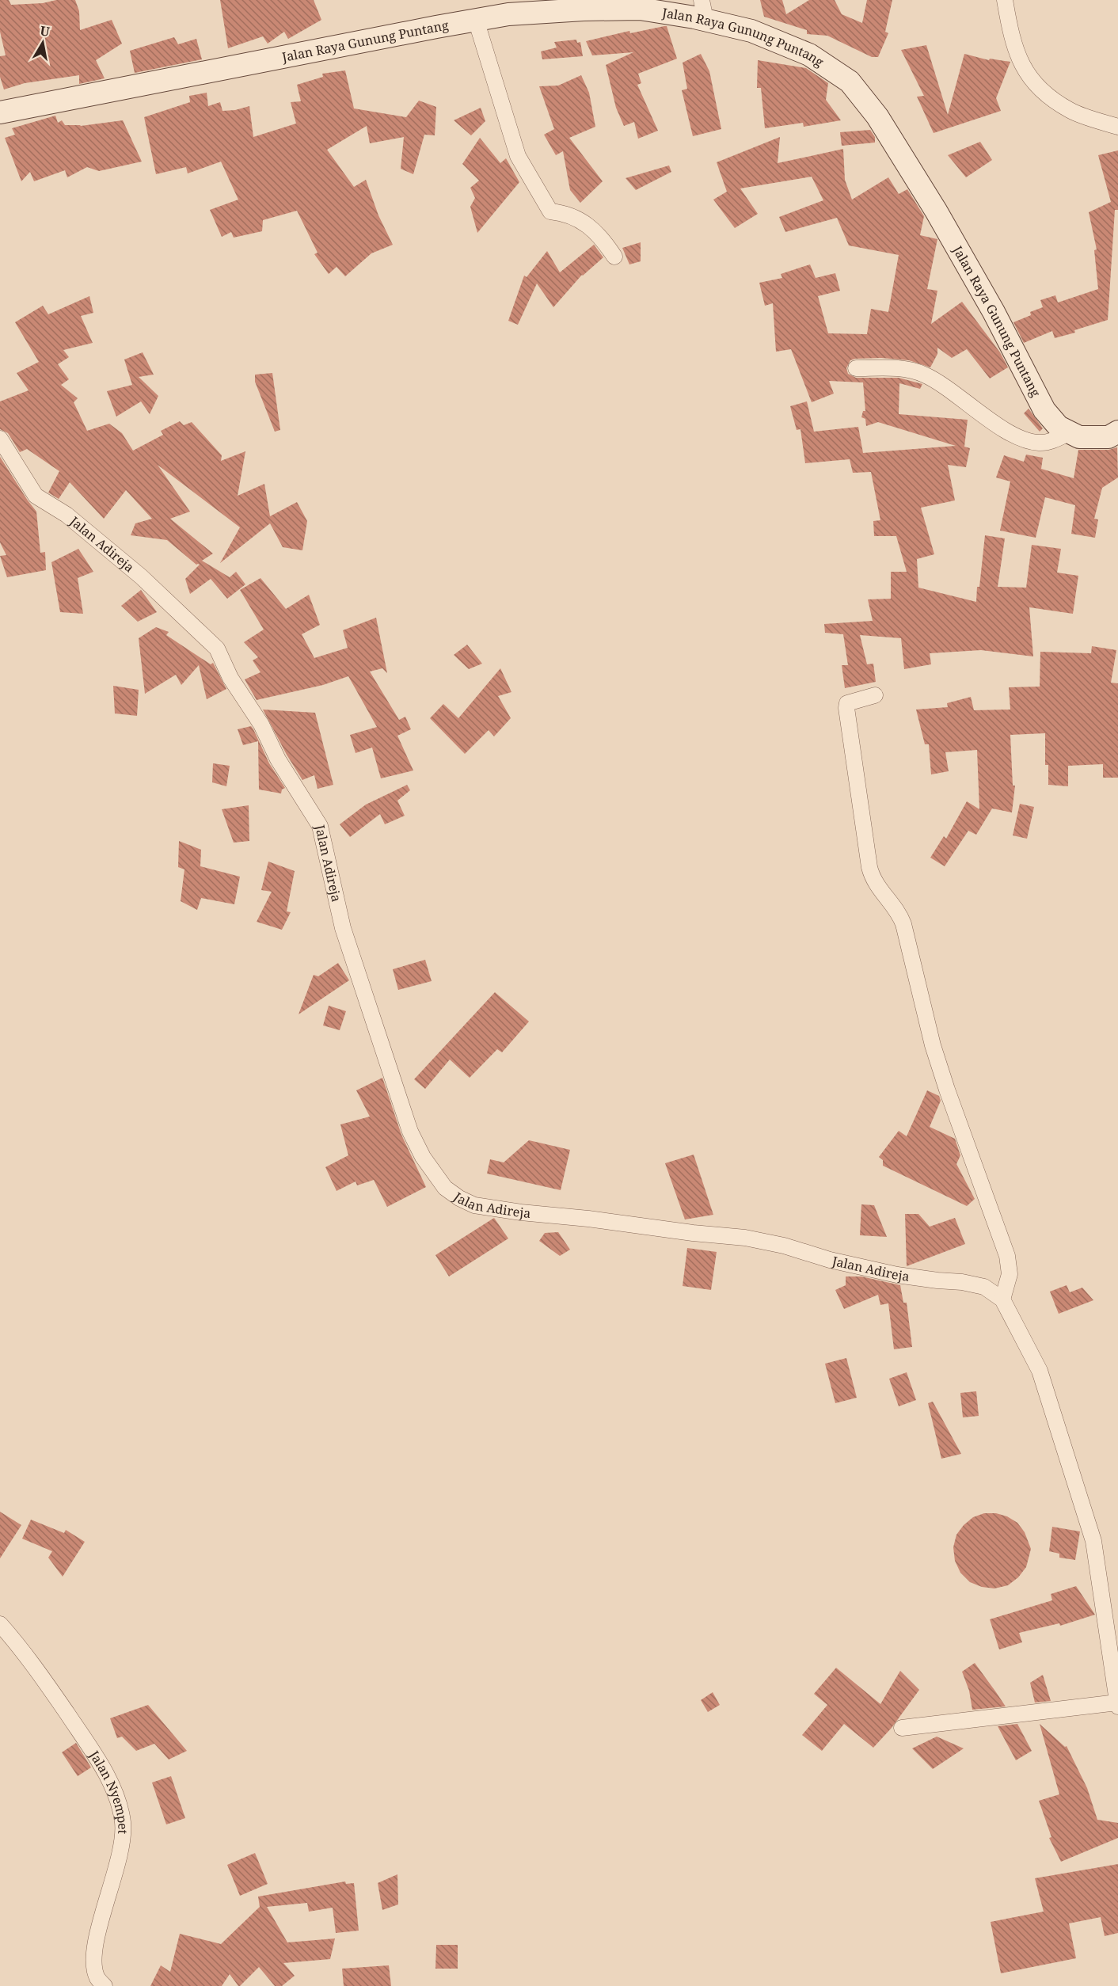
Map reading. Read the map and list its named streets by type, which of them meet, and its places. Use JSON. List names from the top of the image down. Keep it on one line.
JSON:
{"streets":{"street":["Jalan Raya Gunung Puntang","Jalan Adireja","Jalan Nyempet"]},"north":"top"}
